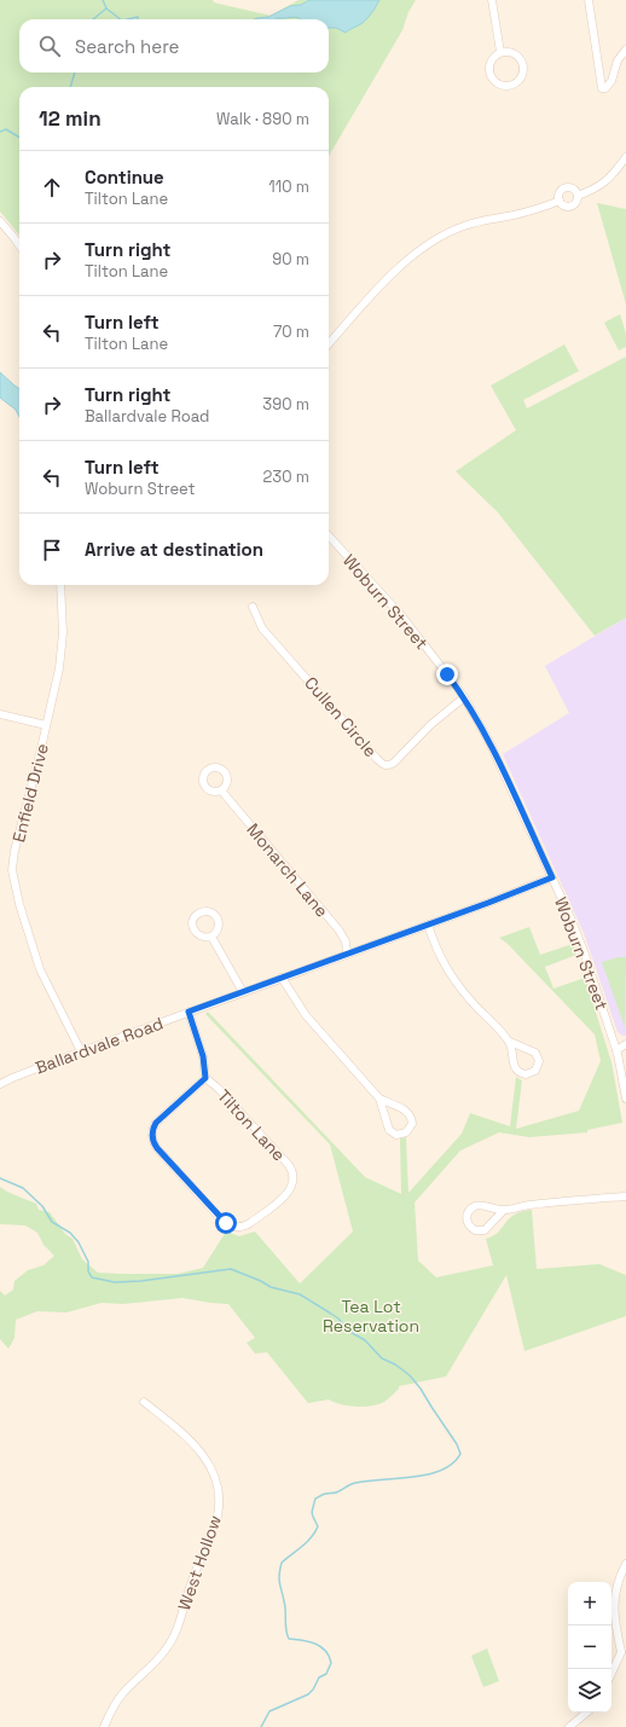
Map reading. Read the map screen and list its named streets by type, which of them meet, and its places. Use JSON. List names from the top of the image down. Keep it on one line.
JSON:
{"streets":{"street":["Woburn Street","Cullen Circle","Enfield Drive","Monarch Lane","Ballardvale Road","Tilton Lane","West Hollow"]},"crossings":[["Woburn Street","Cullen Circle"],["Woburn Street","Ballardvale Road"],["Enfield Drive","Ballardvale Road"],["Monarch Lane","Ballardvale Road"],["Ballardvale Road","Tilton Lane"]],"parks":["Tea Lot Reservation"],"page":{"search":"Search here","heading":["12 min","Walk · 890 m"],"list":[["Continue","Tilton Lane","110 m"],["Turn right","Tilton Lane","90 m"],["Turn left","Tilton Lane","70 m"],["Turn right","Ballardvale Road","390 m"],["Turn left","Woburn Street","230 m"],"Arrive at destination"],"map_buttons":["+","−"]}}
